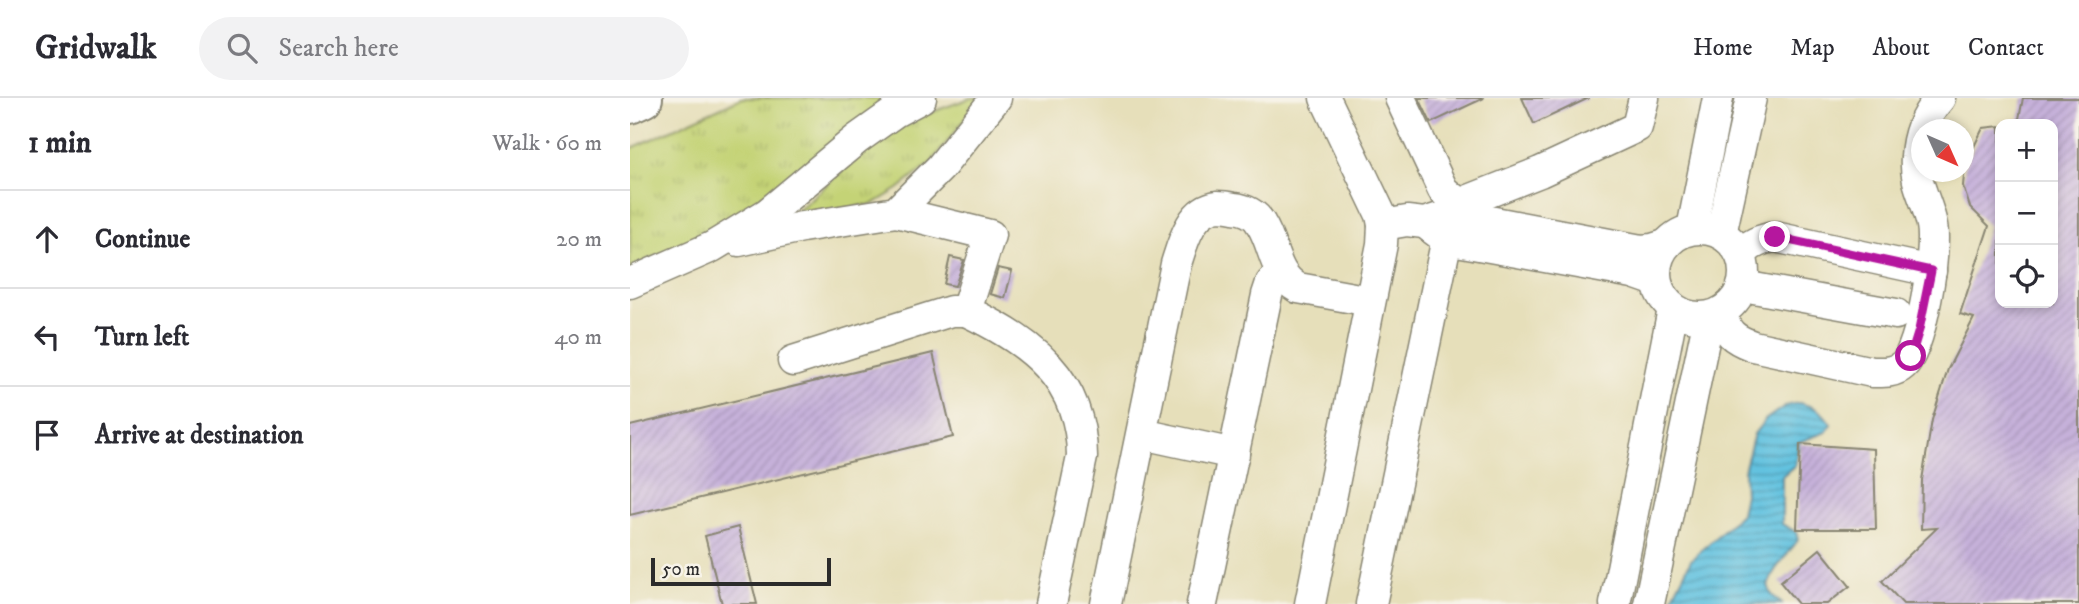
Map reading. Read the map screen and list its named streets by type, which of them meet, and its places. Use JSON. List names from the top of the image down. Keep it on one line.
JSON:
{"scale_bar":"50 m","north":"bottom right","page":{"header":"Gridwalk","search":"Search here","nav":["Home","Map","About","Contact"],"heading":["1 min","Walk · 60 m"],"map_buttons":["+","−"],"list":[["Continue","20 m"],["Turn left","40 m"],"Arrive at destination"],"scale":"50 m"}}
